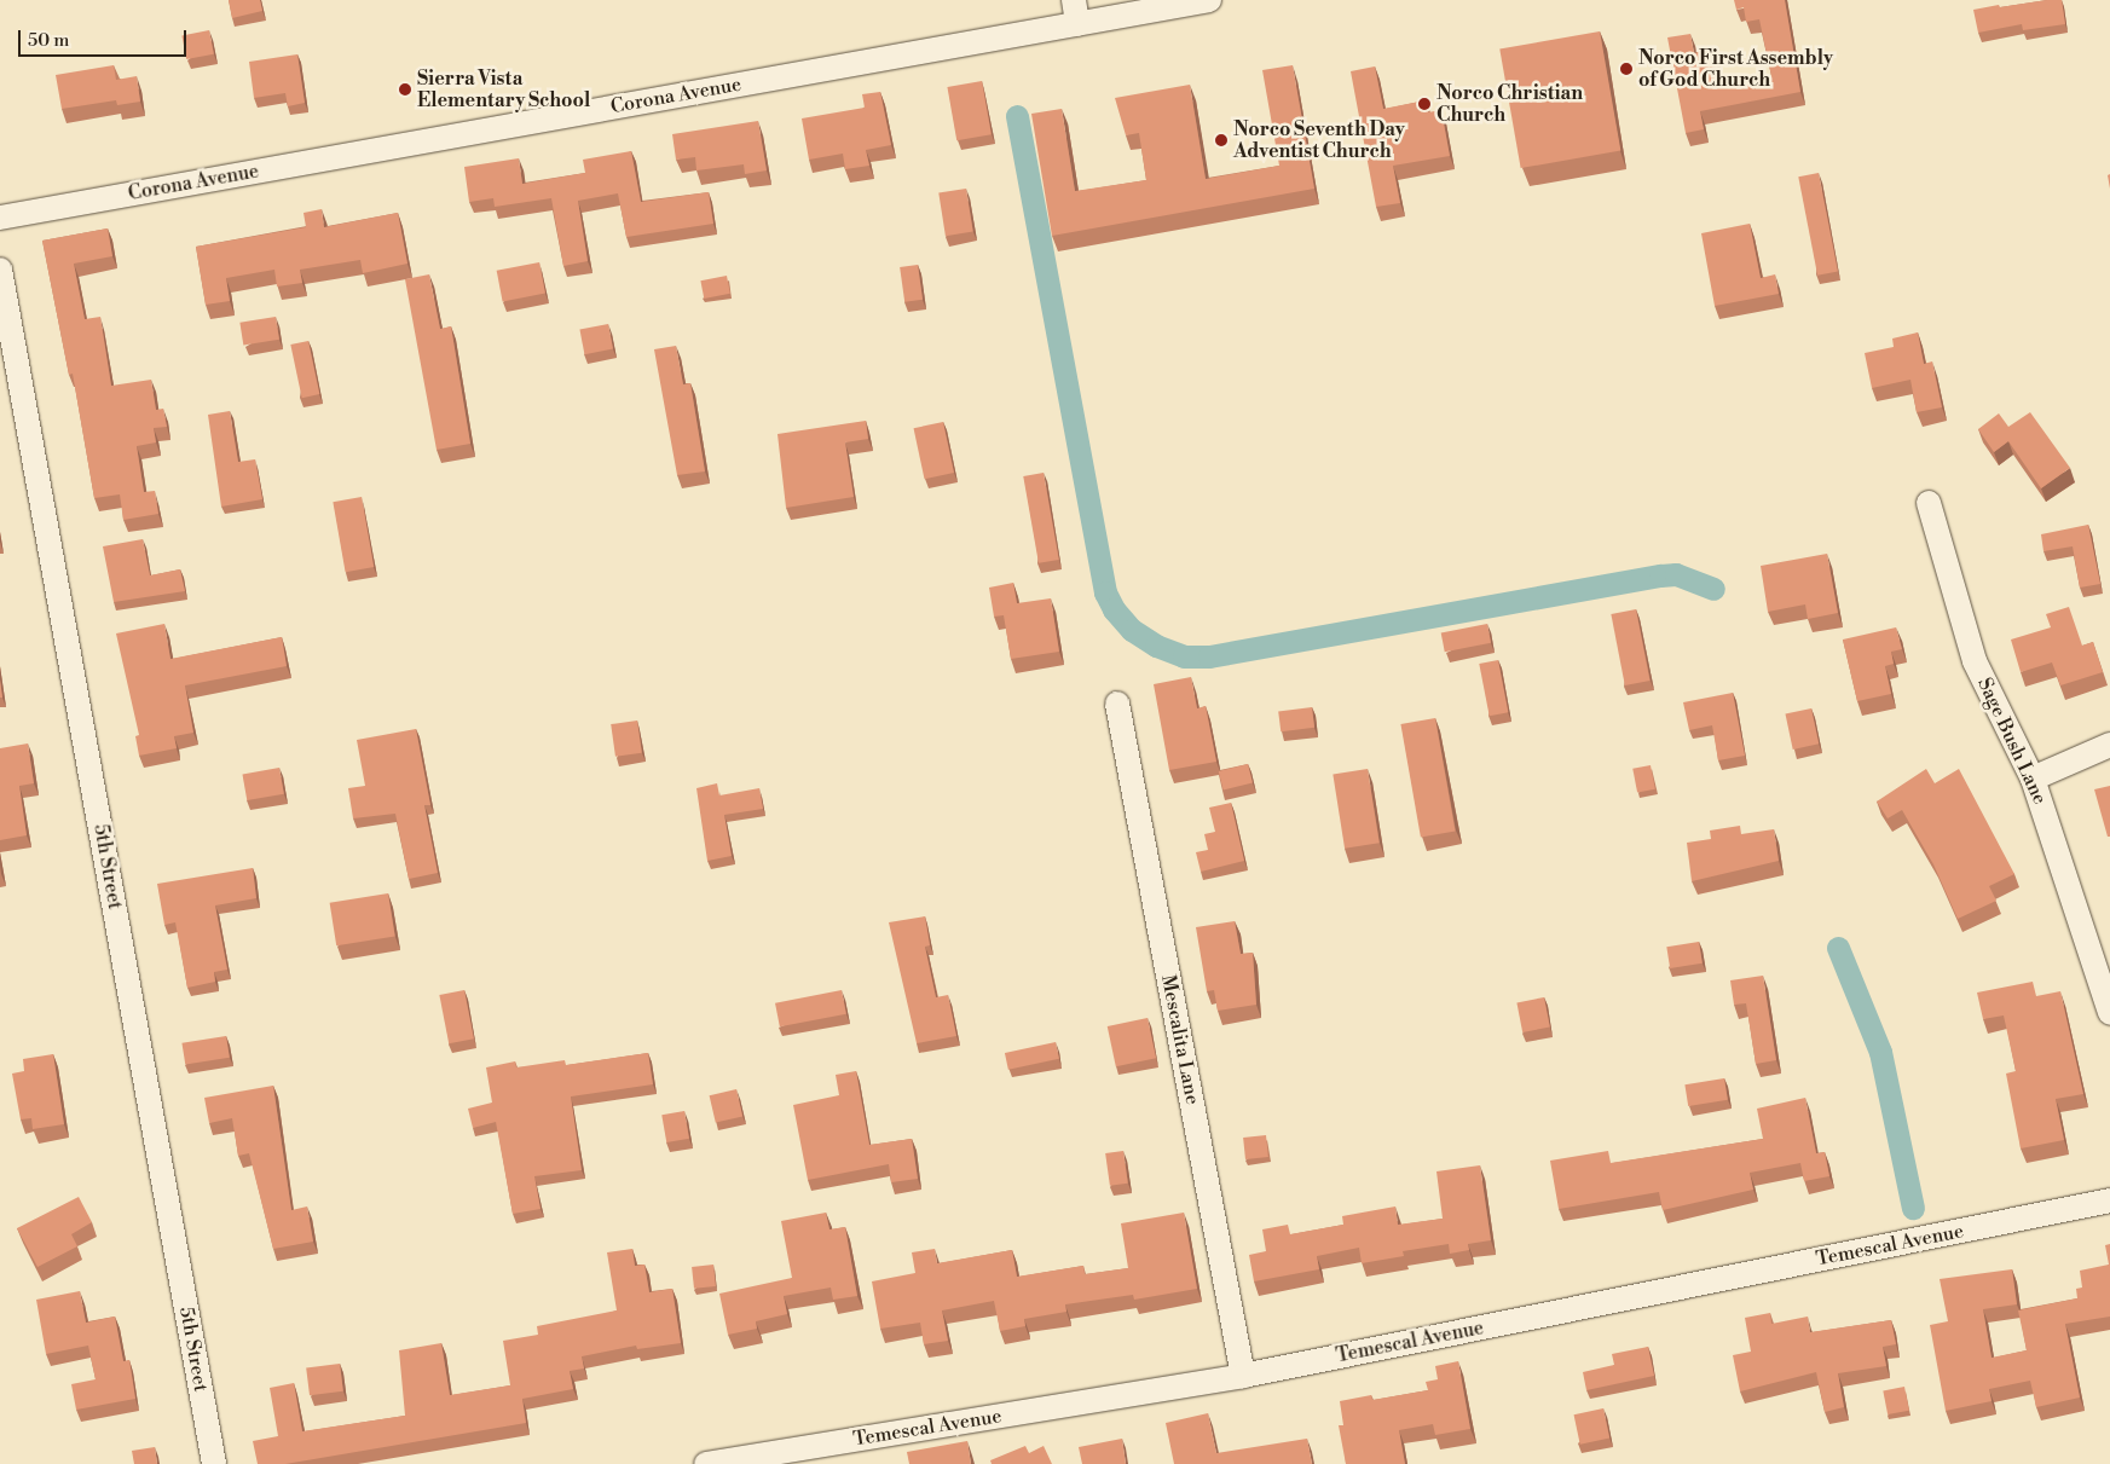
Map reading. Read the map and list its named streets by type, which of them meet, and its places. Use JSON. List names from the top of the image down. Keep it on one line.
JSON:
{"streets":{"street":["Corona Avenue","Sage Bush Lane","5th Street","Mescalita Lane","Temescal Avenue"]},"crossings":[["Mescalita Lane","Temescal Avenue"]],"places":["Norco First Assembly of God Church","Sierra Vista Elementary School","Norco Christian Church","Norco Seventh Day Adventist Church"],"scale_bar":"50 m"}
